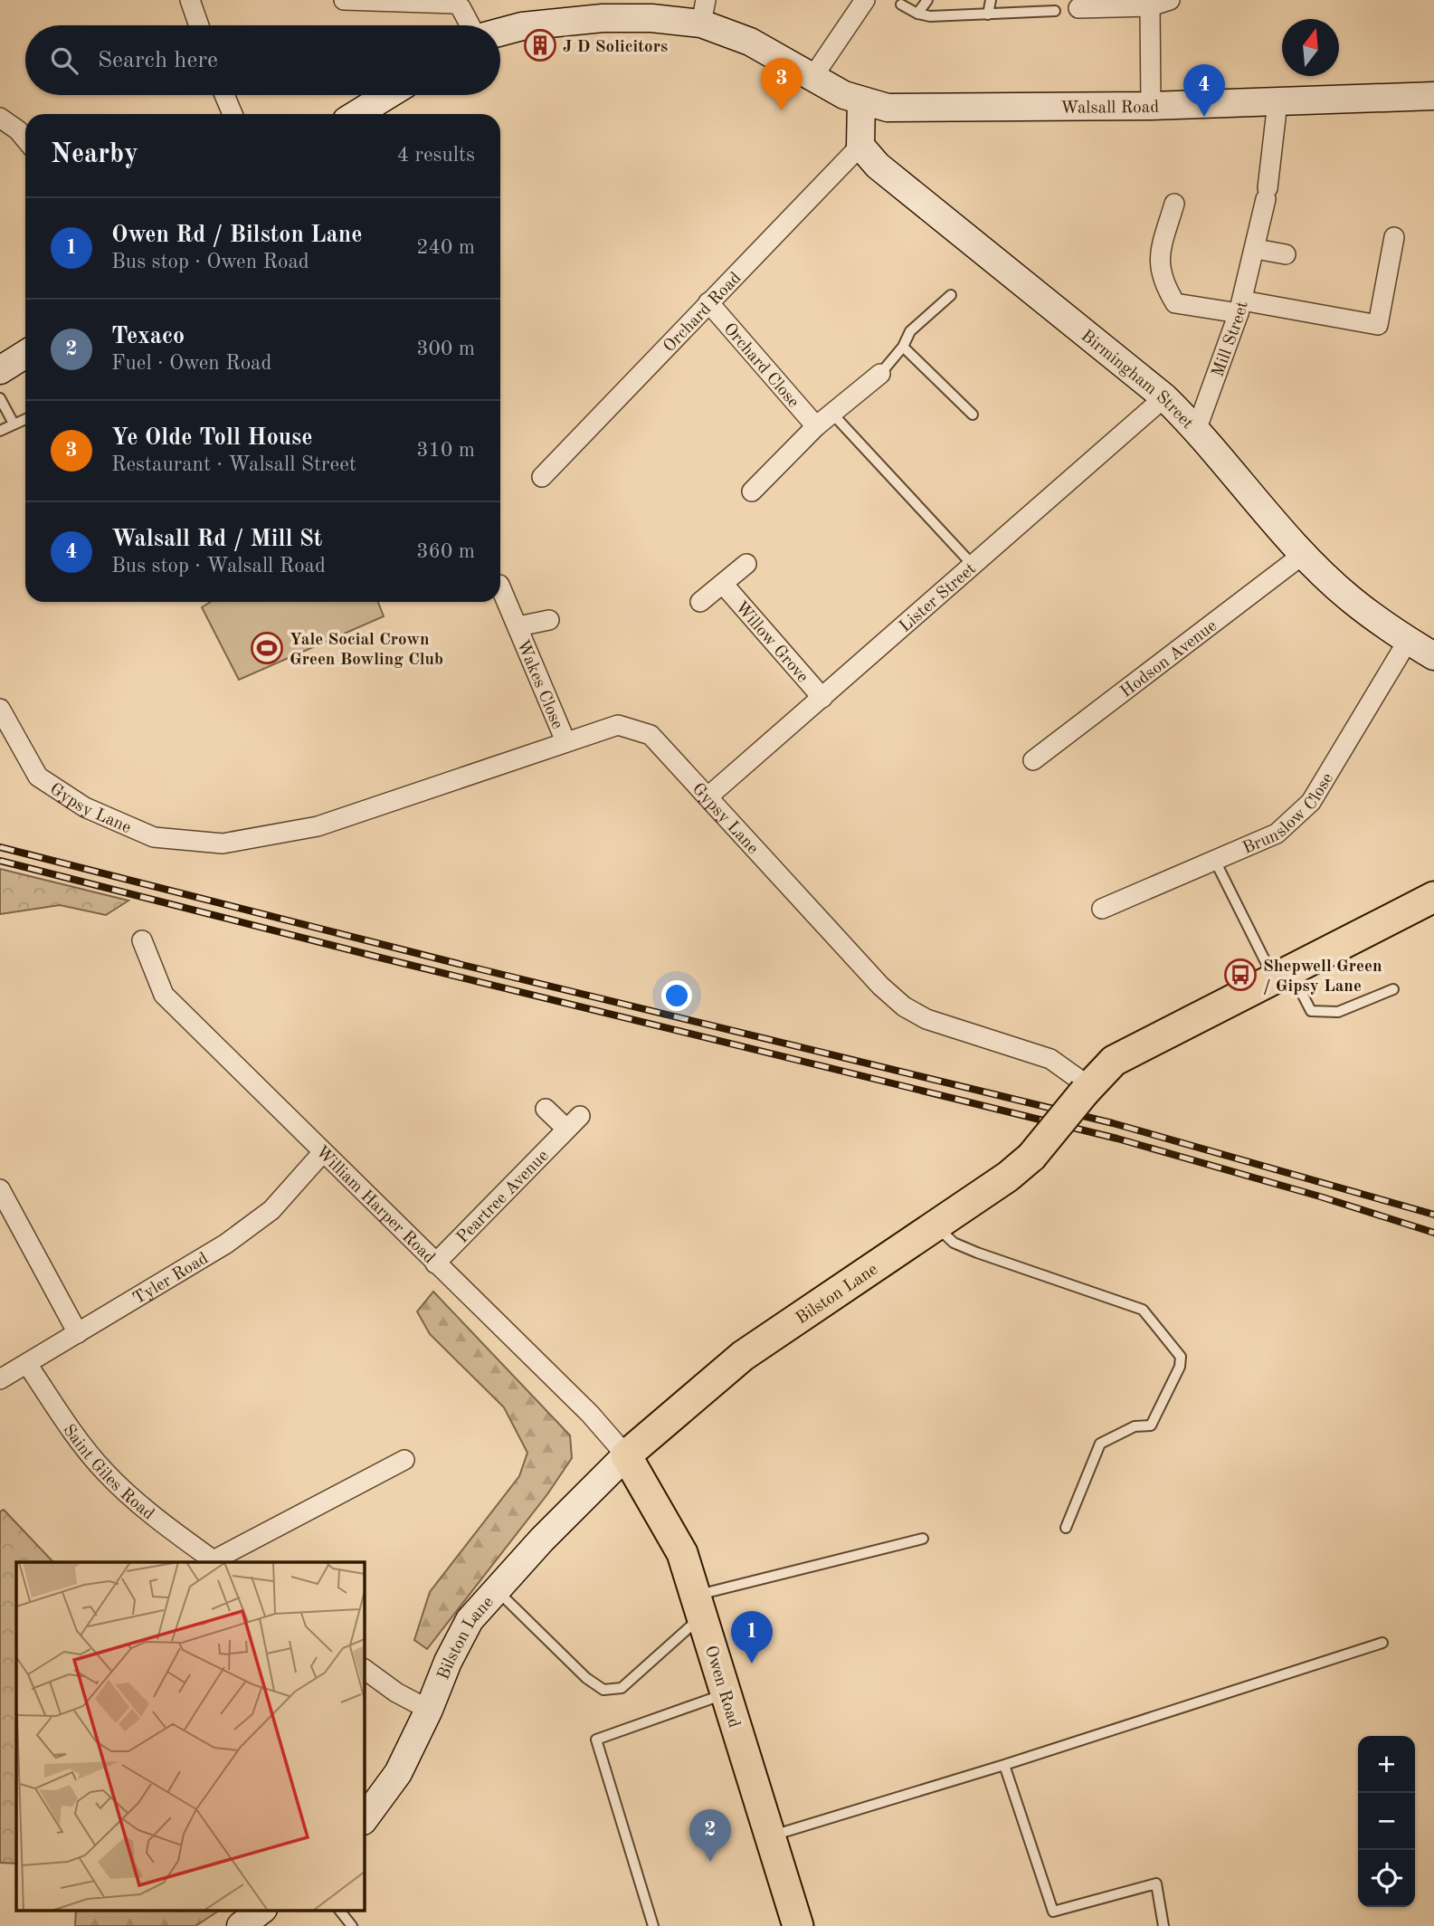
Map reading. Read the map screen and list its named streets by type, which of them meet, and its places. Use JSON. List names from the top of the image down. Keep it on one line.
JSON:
{"streets":{"main road":["Walsall Road","Birmingham Street","Bilston Lane","Owen Road"],"street":["Orchard Road","Mill Street","Orchard Close","Lister Street","Willow Grove","Hodson Avenue","Wakes Close","Gypsy Lane","Brunslow Close","Peartree Avenue","William Harper Road","Tyler Road","Saint Giles Road"]},"crossings":[["Walsall Road","Mill Street"],["Orchard Road","Orchard Close"],["Orchard Road","Birmingham Street"],["Mill Street","Birmingham Street"],["Birmingham Street","Lister Street"],["Birmingham Street","Hodson Avenue"],["Birmingham Street","Brunslow Close"],["Lister Street","Willow Grove"],["Lister Street","Gypsy Lane"],["Wakes Close","Gypsy Lane"],["Gypsy Lane","Bilston Lane"],["Peartree Avenue","William Harper Road"],["William Harper Road","Tyler Road"],["William Harper Road","Bilston Lane"],["William Harper Road","Owen Road"],["Tyler Road","Saint Giles Road"],["Bilston Lane","Owen Road"]],"places":{"building":["J D Solicitors"],"sports":["Yale Social Crown Green Bowling Club"],"bus stop":["Shepwell Green / Gipsy Lane"]},"north":"top","page":{"search":"Search here","pins":["3","4","1","2"],"heading":["Nearby","4 results"],"list":[{"mark":"1","name":"Owen Rd / Bilston Lane","note":"Bus stop · Owen Road","value":"240 m"},{"mark":"2","name":"Texaco","note":"Fuel · Owen Road","value":"300 m"},{"mark":"3","name":"Ye Olde Toll House","note":"Restaurant · Walsall Street","value":"310 m"},{"mark":"4","name":"Walsall Rd / Mill St","note":"Bus stop · Walsall Road","value":"360 m"}],"map_buttons":["+","−"]}}
